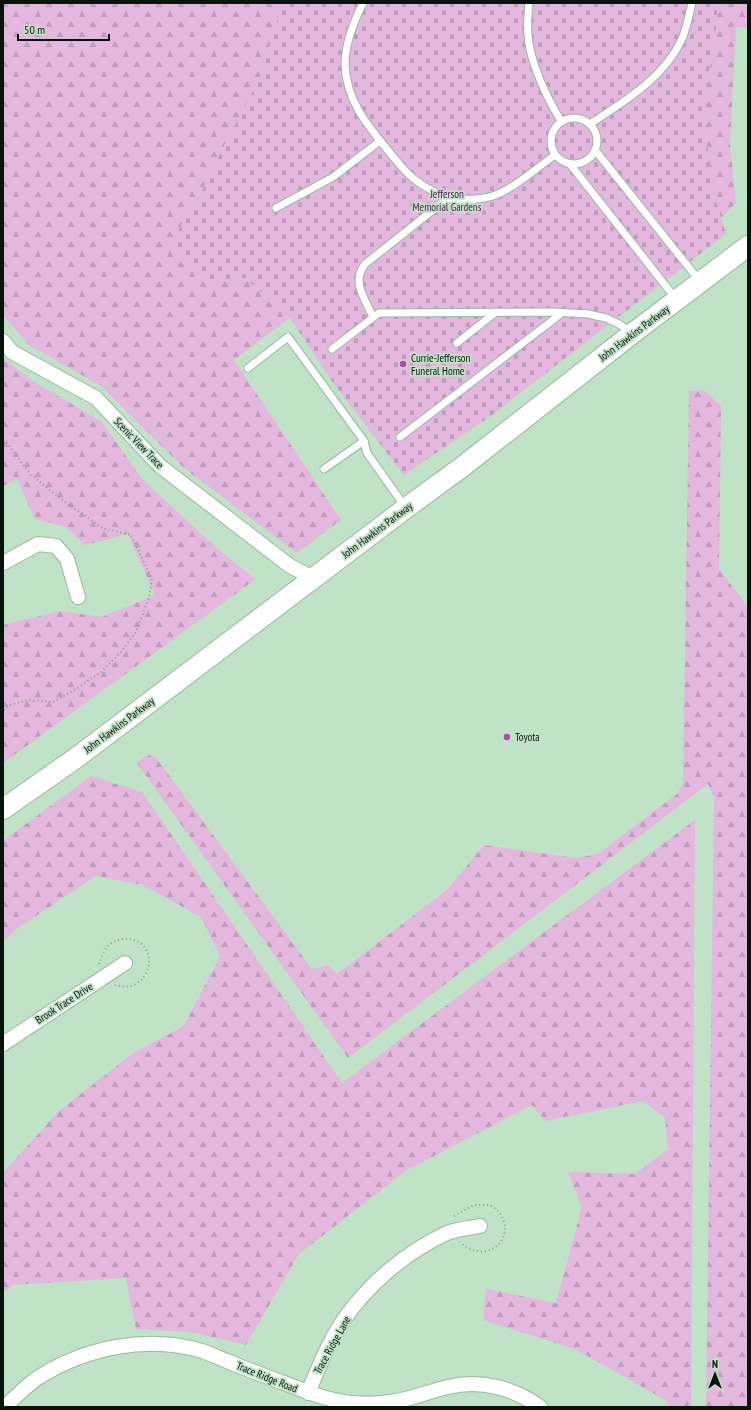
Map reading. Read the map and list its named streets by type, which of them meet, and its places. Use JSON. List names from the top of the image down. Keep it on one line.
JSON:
{"streets":{"main road":["John Hawkins Parkway"],"street":["Scenic View Trace","Brook Trace Drive","Trace Ridge Lane","Trace Ridge Road"]},"crossings":[["John Hawkins Parkway","Scenic View Trace"],["Trace Ridge Lane","Trace Ridge Road"]],"parks":["Jefferson Memorial Gardens"],"places":["Currie-Jefferson Funeral Home","Toyota"],"scale_bar":"50 m","north":"top"}
